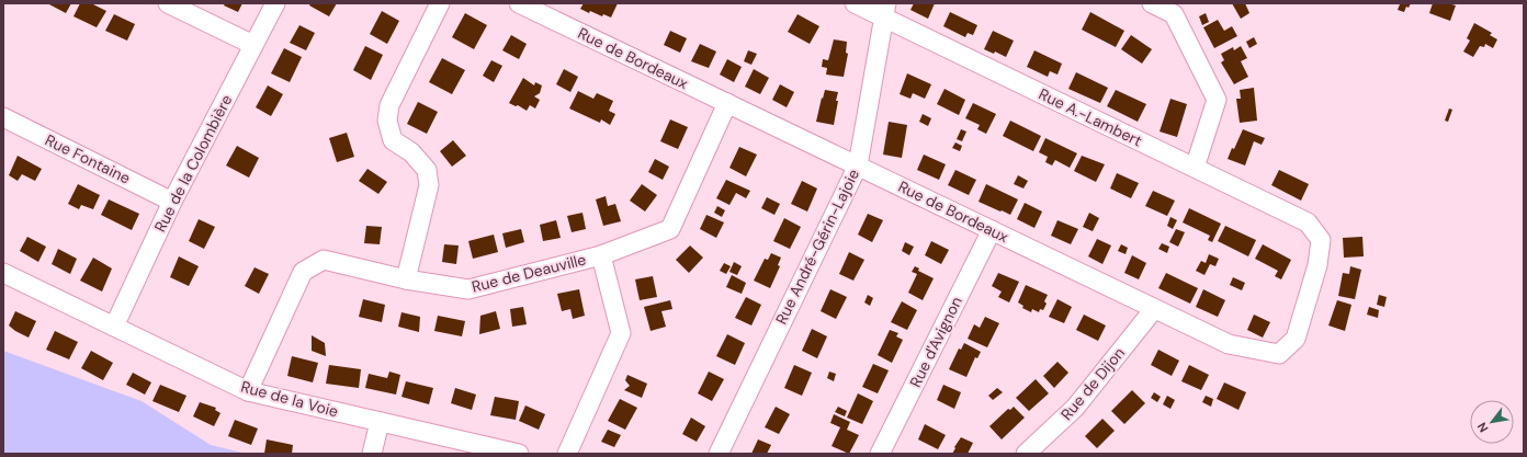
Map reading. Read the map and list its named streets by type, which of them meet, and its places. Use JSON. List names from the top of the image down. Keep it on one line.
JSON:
{"streets":{"street":["Rue de Bordeaux","Rue A.-Lambert","Rue Fontaine","Rue de la Colombière","Rue André-Gérin-Lajoie","Rue de Deauville","Rue d'Avignon","Rue de Dijon","Rue de la Voie"]},"crossings":[["Rue de Bordeaux","Rue A.-Lambert"],["Rue de Bordeaux","Rue André-Gérin-Lajoie"],["Rue de Bordeaux","Rue de Deauville"],["Rue de Bordeaux","Rue d'Avignon"],["Rue de Bordeaux","Rue de Dijon"],["Rue A.-Lambert","Rue André-Gérin-Lajoie"],["Rue Fontaine","Rue de la Colombière"],["Rue de la Colombière","Rue de la Voie"],["Rue de Deauville","Rue de la Voie"]],"north":"bottom left"}
